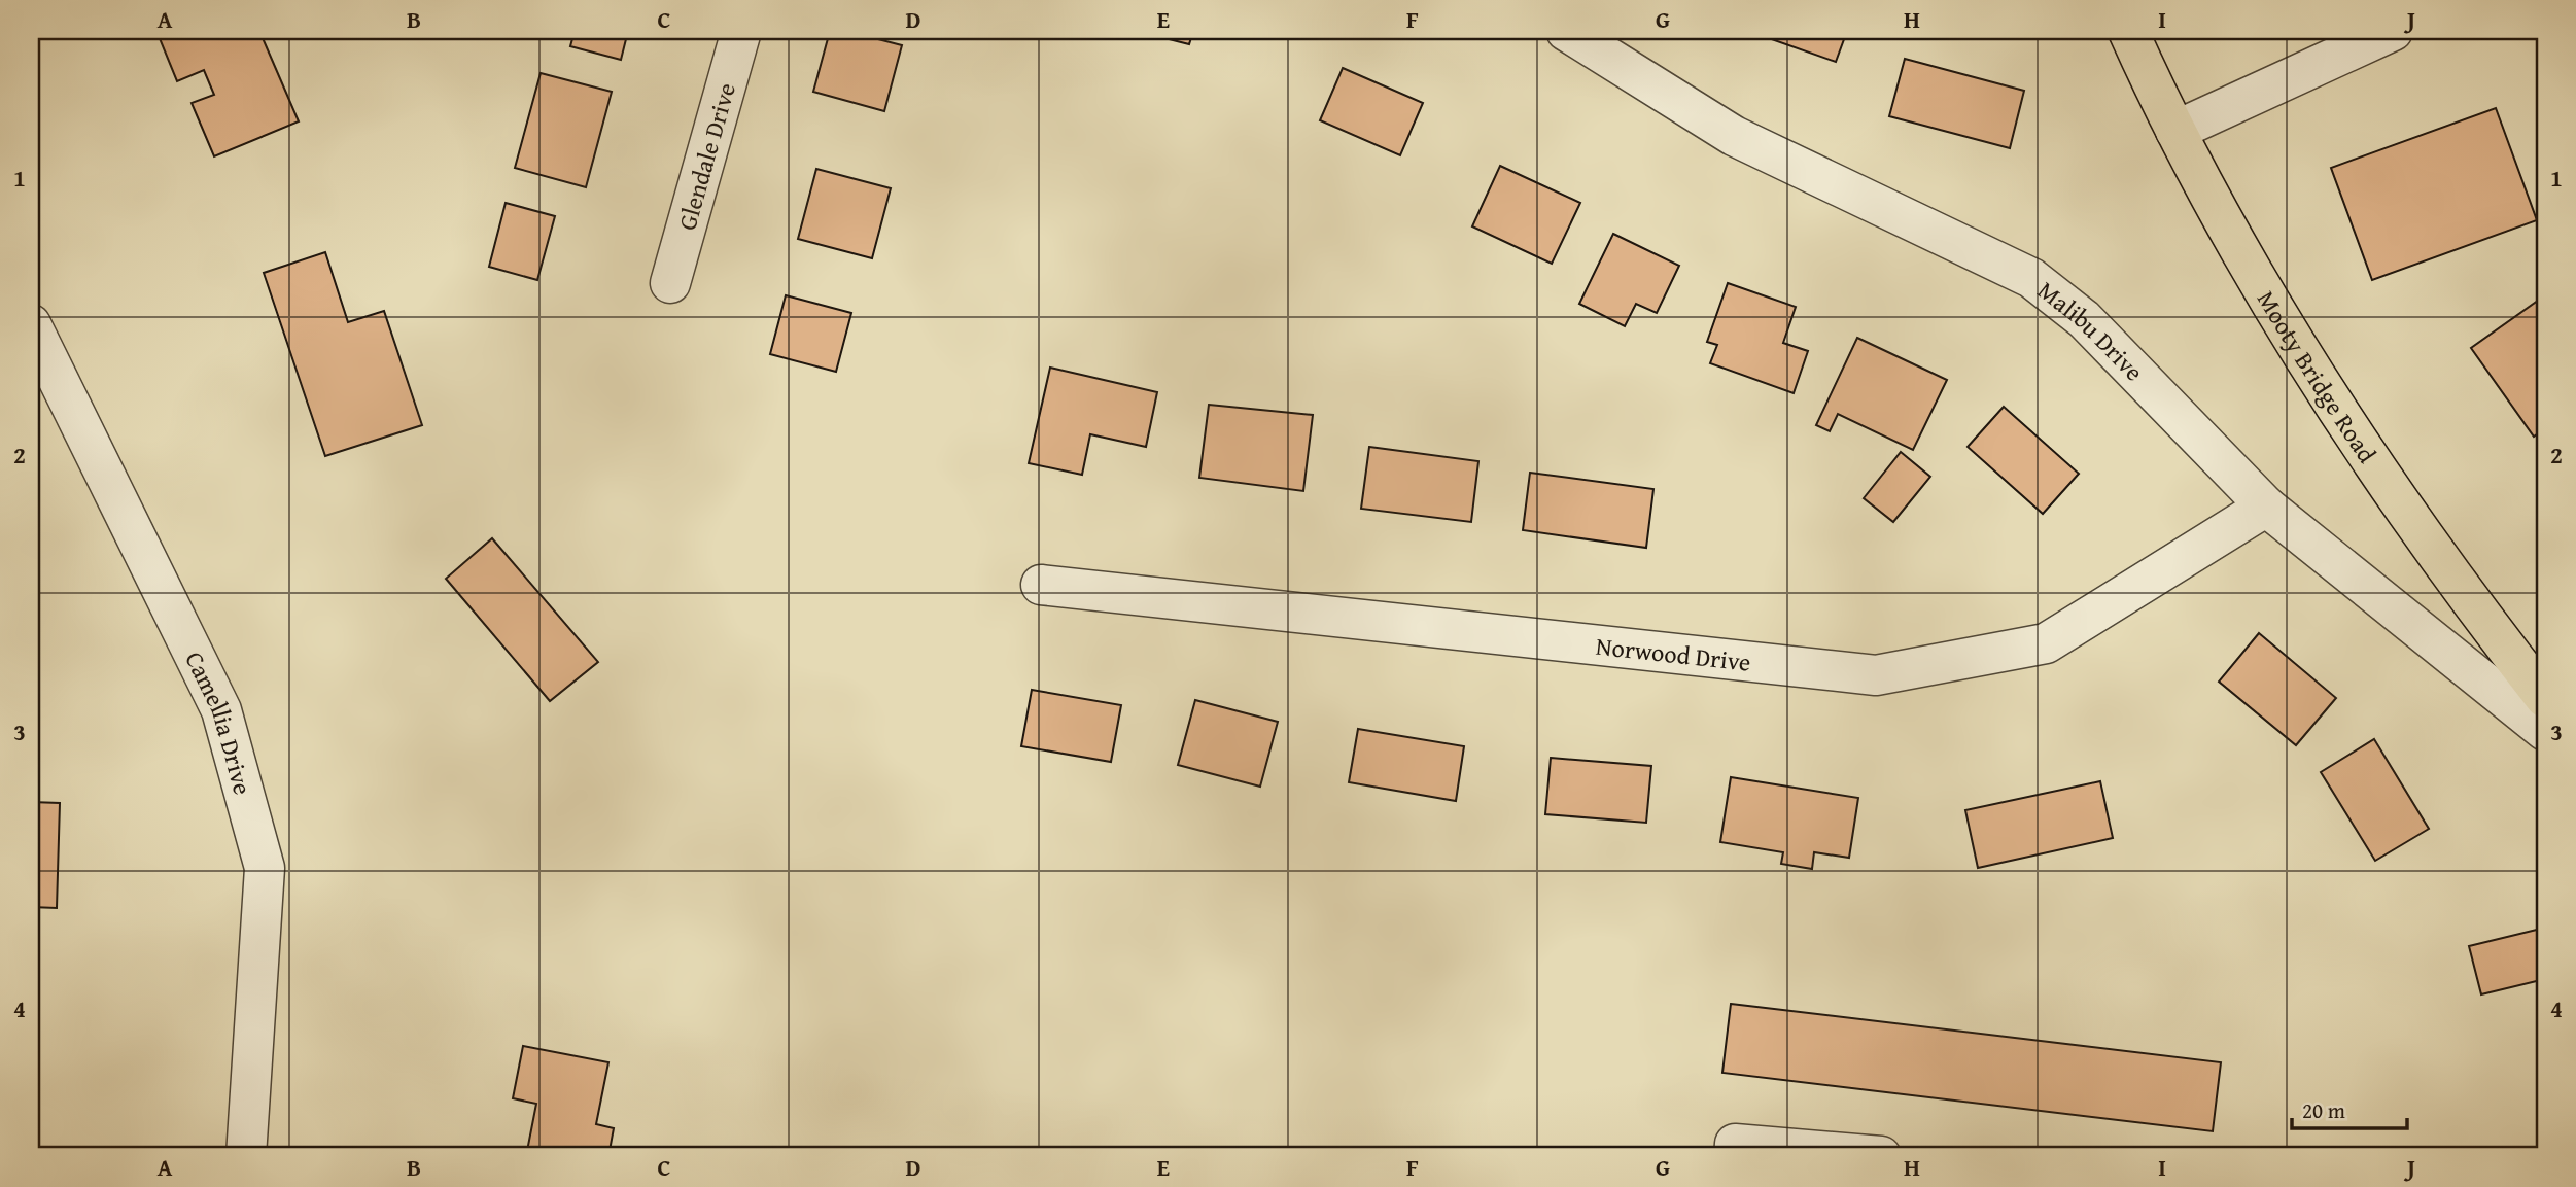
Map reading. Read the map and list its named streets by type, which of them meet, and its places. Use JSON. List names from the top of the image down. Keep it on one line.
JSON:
{"streets":{"main road":["Mooty Bridge Road"],"street":["Glendale Drive","Malibu Drive","Norwood Drive","Camellia Drive"]},"crossings":[["Malibu Drive","Norwood Drive"]],"scale_bar":"20 m","grid":{"columns":["A","B","C","D","E","F","G","H","I","J"],"rows":["1","2","3","4"]}}
